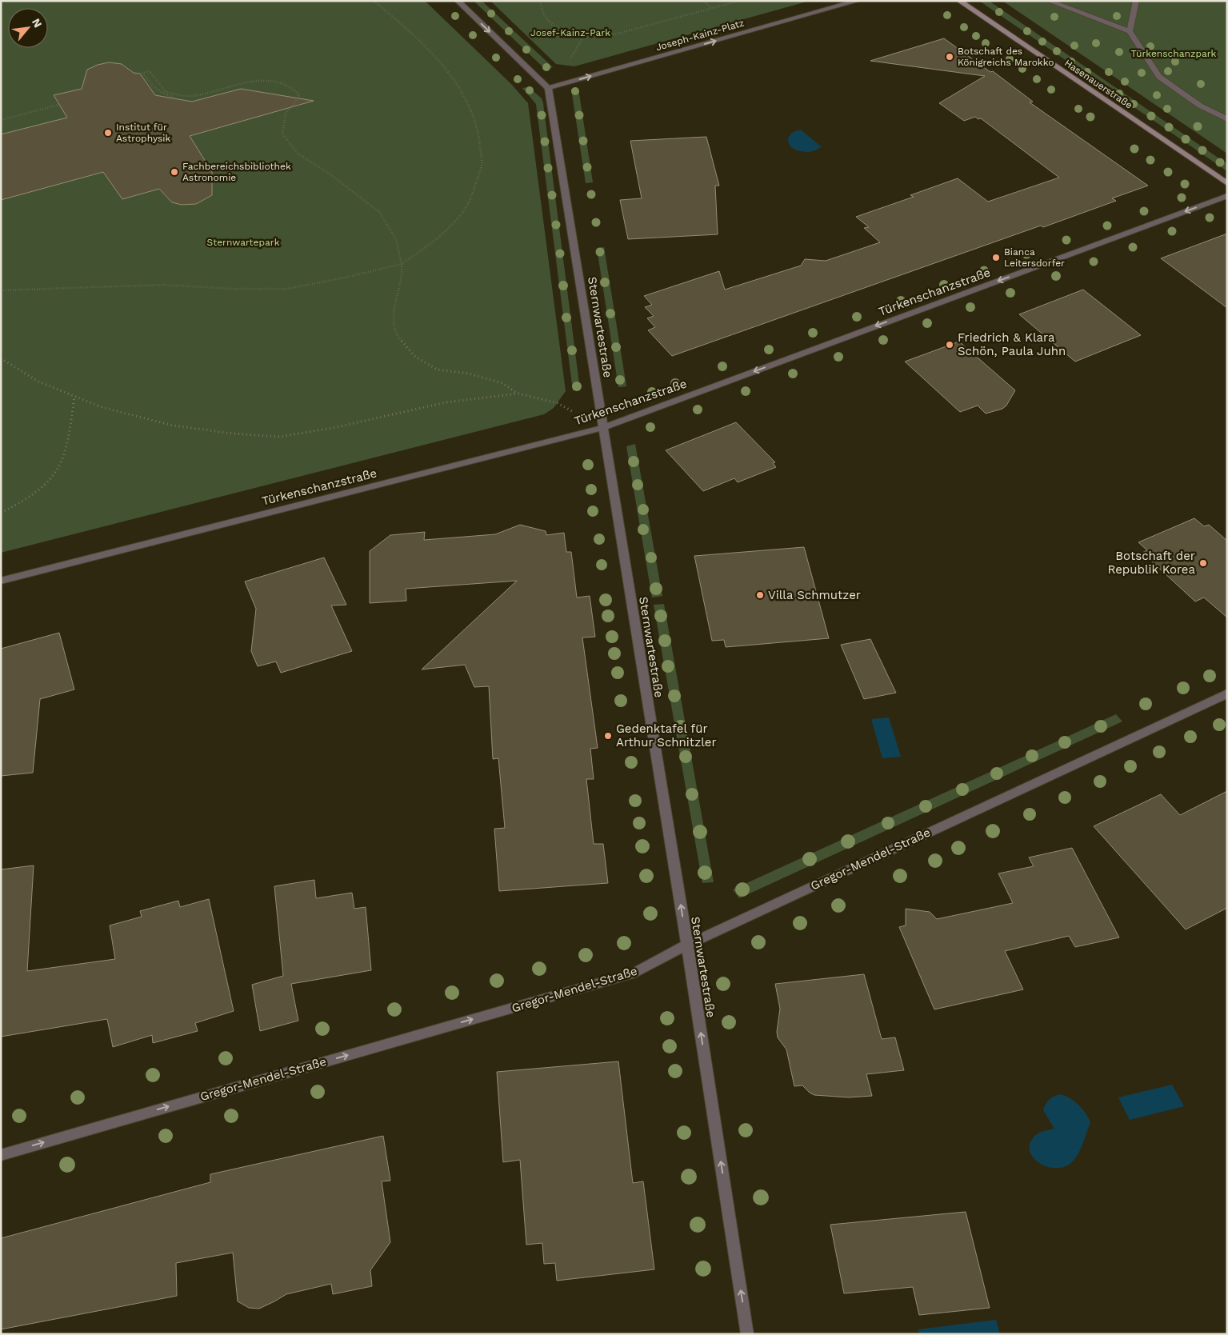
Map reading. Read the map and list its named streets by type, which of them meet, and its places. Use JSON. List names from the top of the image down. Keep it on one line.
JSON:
{"streets":{"street":["Joseph-Kainz-Platz","Hasenauerstraße","Türkenschanzstraße","Sternwartestraße","Gregor-Mendel-Straße"]},"crossings":[["Joseph-Kainz-Platz","Sternwartestraße"],["Türkenschanzstraße","Sternwartestraße"],["Sternwartestraße","Gregor-Mendel-Straße"]],"one_way":["Joseph-Kainz-Platz","Türkenschanzstraße","Sternwartestraße","Gregor-Mendel-Straße"],"parks":["Josef-Kainz-Park","Türkenschanzpark","Sternwartepark"],"places":["Botschaft des Königreichs Marokko","Institut für Astrophysik","Fachbereichsbibliothek Astronomie","Bianca Leitersdorfer","Friedrich & Klara Schön, Paula Juhn","Botschaft der Republik Korea","Villa Schmutzer","Gedenktafel für Arthur Schnitzler"],"north":"top right"}
